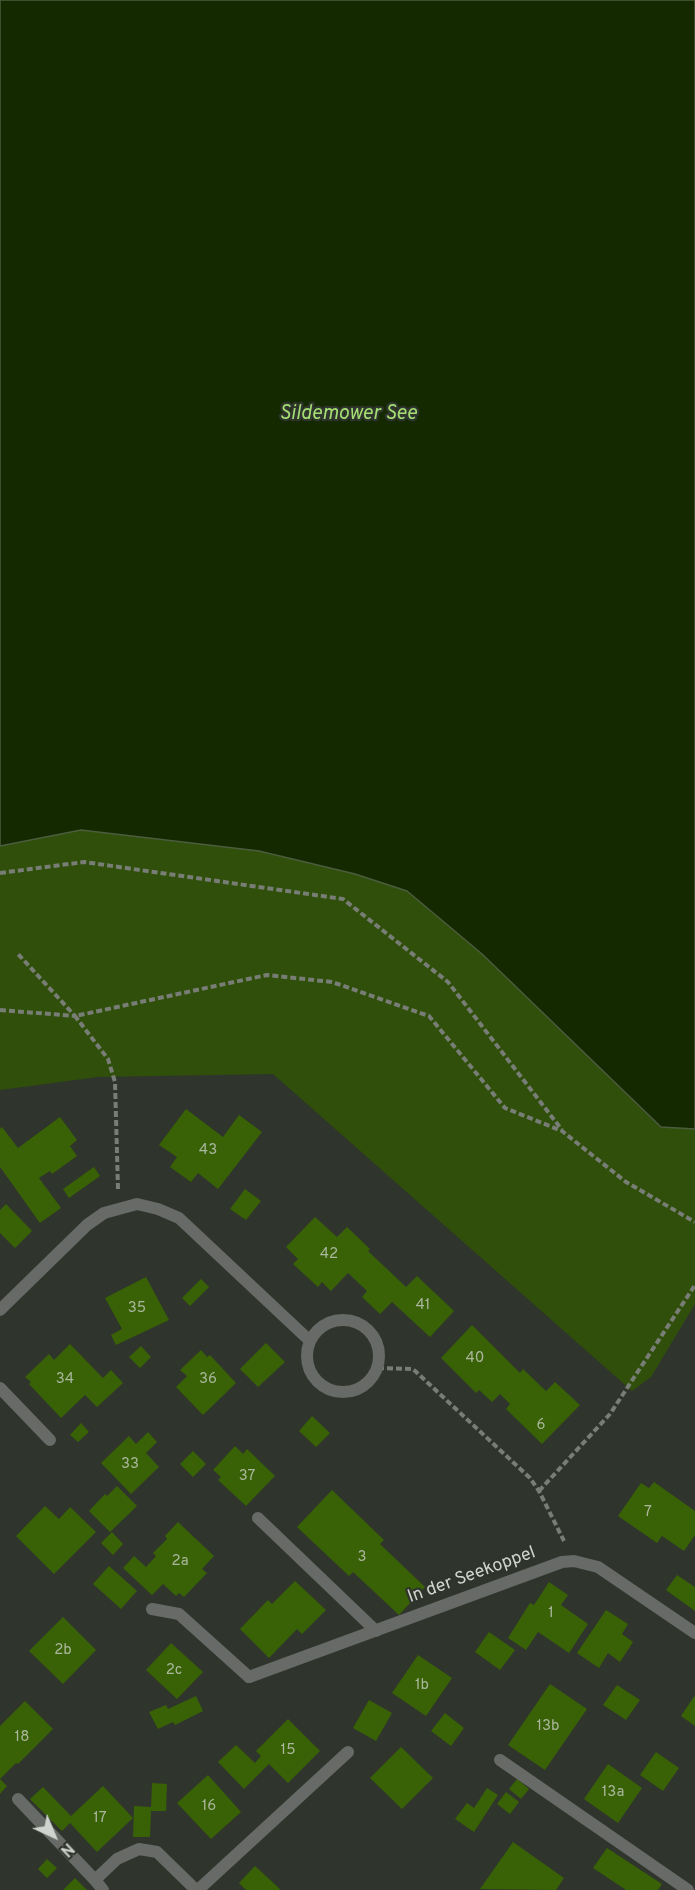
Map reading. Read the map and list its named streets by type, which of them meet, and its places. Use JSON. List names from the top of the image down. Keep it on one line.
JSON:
{"streets":{"street":["In der Seekoppel"]},"water":["Sildemower See"],"house_numbers":["43","42","41","35","40","34","36","6","33","37","7","3","2a","1","2b","2c","1b","13b","18","15","13a","16","17"],"north":"bottom right"}
